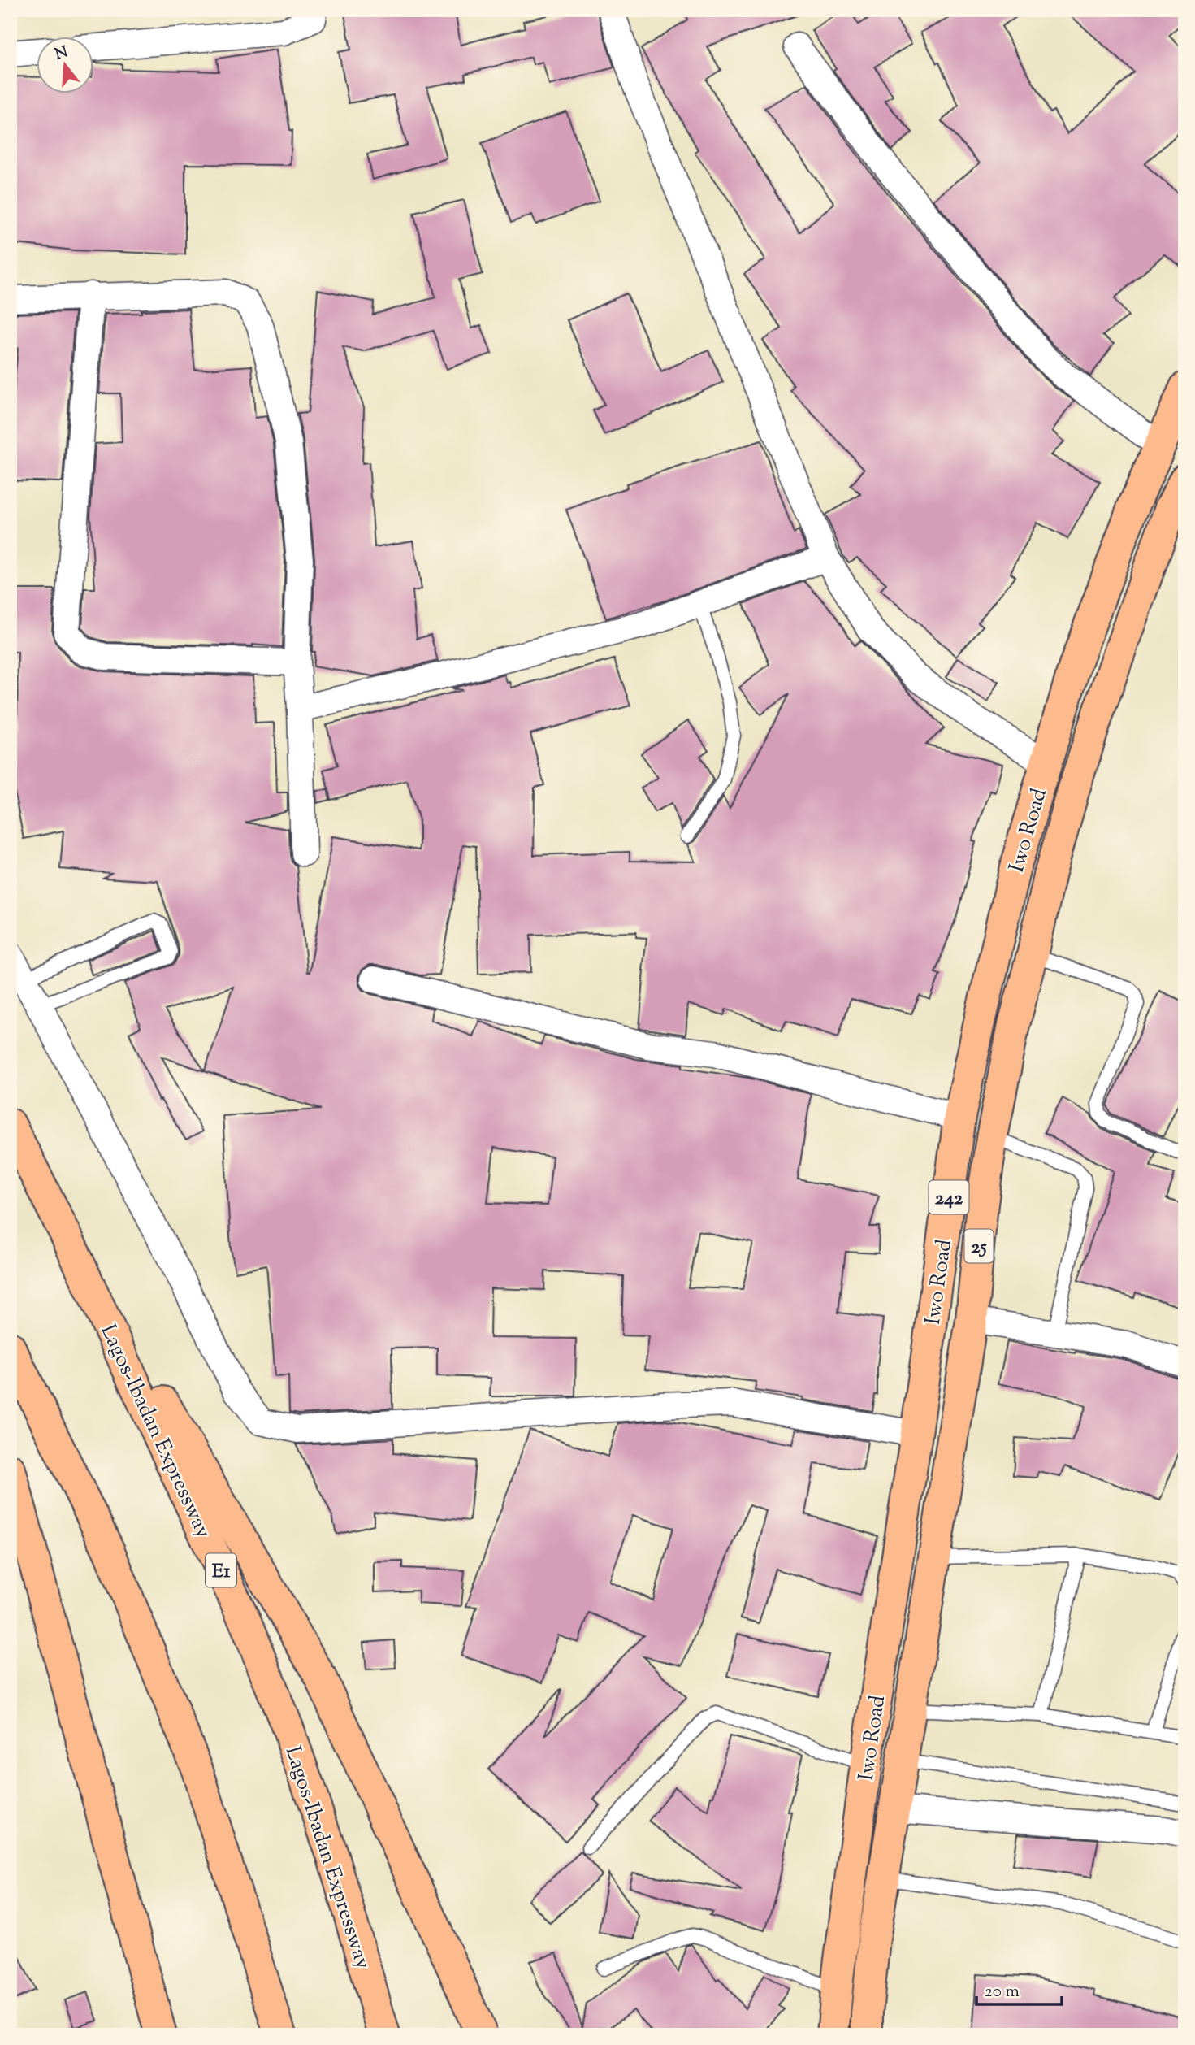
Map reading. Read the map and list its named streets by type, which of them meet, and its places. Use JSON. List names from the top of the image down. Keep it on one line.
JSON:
{"streets":{"main road":["Iwo Road","242","25","Lagos-Ibadan Expressway","E1"]},"scale_bar":"20 m","north":"top"}
